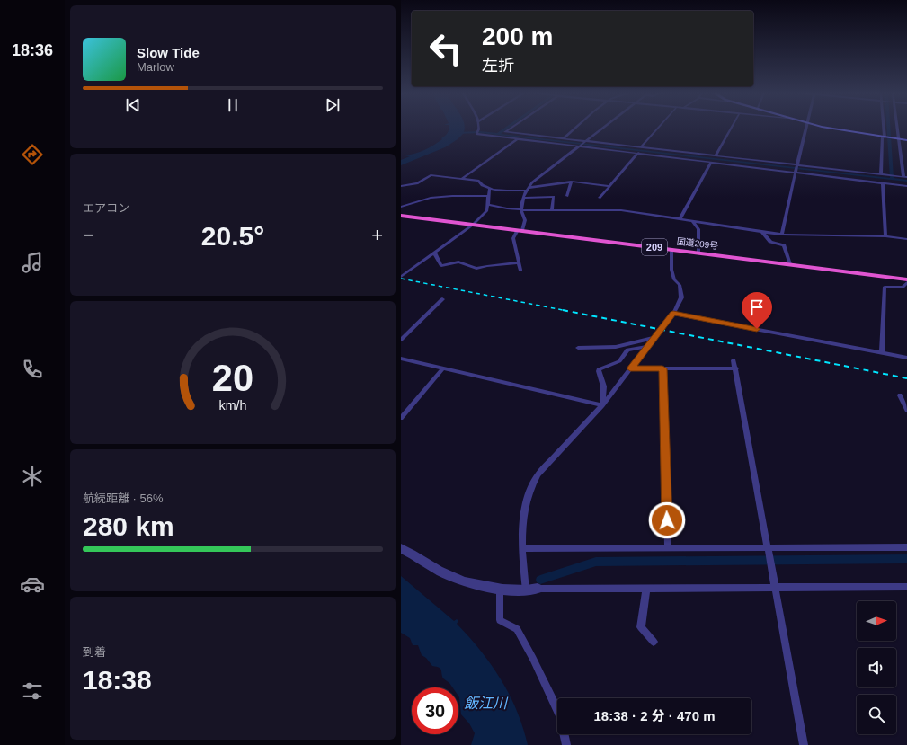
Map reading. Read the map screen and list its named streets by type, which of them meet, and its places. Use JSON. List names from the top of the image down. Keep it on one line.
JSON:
{"streets":{"highway":["国道209号","209"]},"water":["飯江川"],"north":"right","page":{"tabs":"18:36","turn":["200 m","左折"],"song":["Slow Tide","Marlow"],"tile":["エアコン",["航続距離 · 56%","280 km"],["到着","18:38"]],"heat":["−","20.5°","+"],"limit":"30","trip":"18:38 · 2 分 · 470 m","gauge":["20","km/h"]}}
